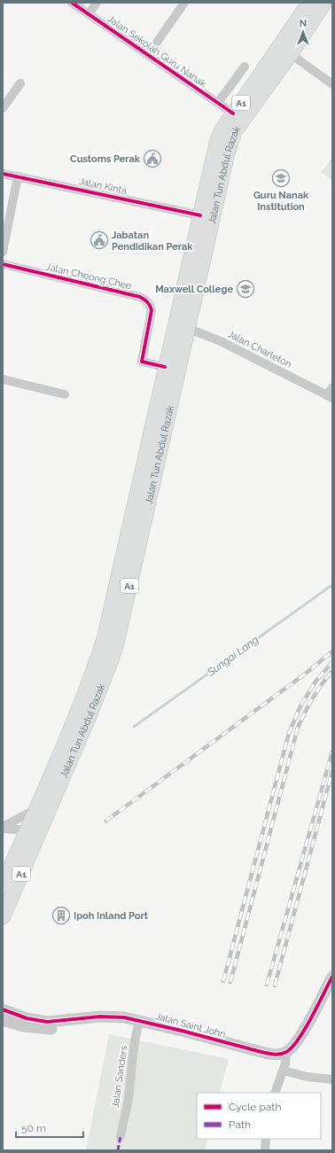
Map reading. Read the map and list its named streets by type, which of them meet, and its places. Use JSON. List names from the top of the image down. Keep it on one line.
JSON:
{"streets":{"main road":["A1","Jalan Tun Abdul Razak"],"street":["Jalan Sekolah Guru Nanak","Jalan Kinta","Jalan Cheong Chee","Jalan Charleton","Jalan Saint John","Jalan Sanders"]},"crossings":[["Jalan Sekolah Guru Nanak","Jalan Tun Abdul Razak"],["Jalan Tun Abdul Razak","Jalan Kinta"],["Jalan Tun Abdul Razak","Jalan Cheong Chee"],["Jalan Tun Abdul Razak","Jalan Charleton"],["Jalan Saint John","Jalan Sanders"]],"water":["Sungai Lang"],"places":{"public building":["Customs Perak","Jabatan Pendidikan Perak"],"school or university":["Guru Nanak Institution","Maxwell College"],"building":["Ipoh Inland Port"]},"legend":["Cycle path","Path"],"scale_bar":"50 m","north":"top"}
